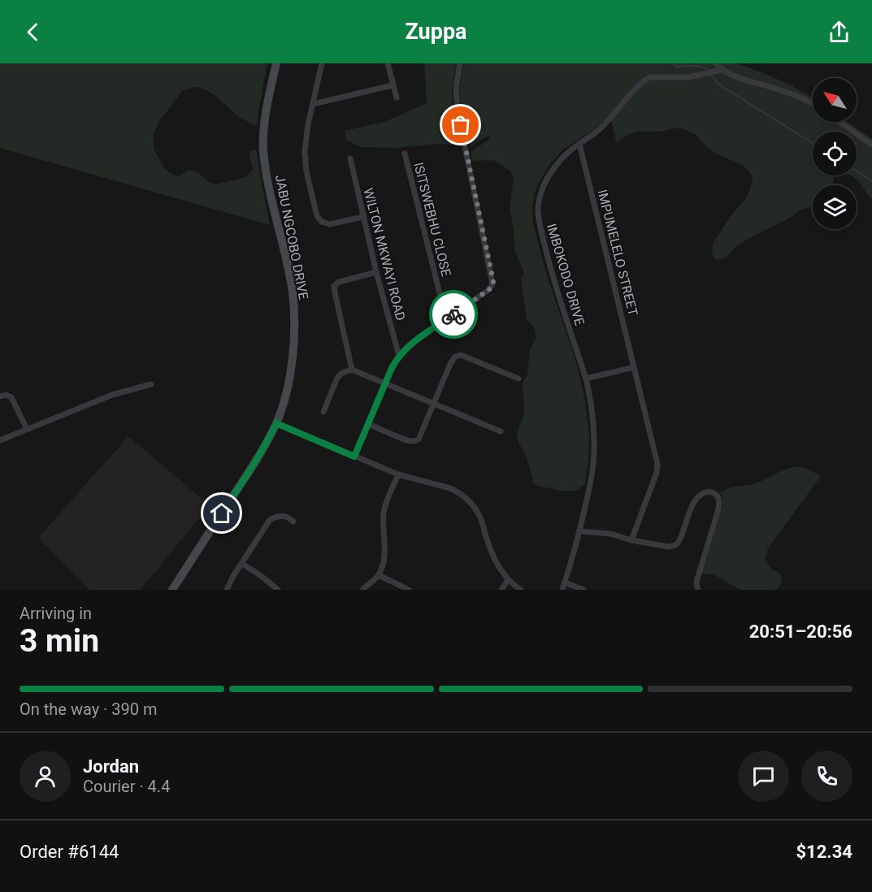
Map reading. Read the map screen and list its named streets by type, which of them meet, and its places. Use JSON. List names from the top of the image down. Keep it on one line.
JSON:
{"streets":{"main road":["JABU NGCOBO DRIVE"],"street":["ISITSWEBHU CLOSE","IMPUMELELO STREET","WILTON MKWAYI ROAD","IMBOKODO DRIVE"]},"crossings":[["IMPUMELELO STREET","IMBOKODO DRIVE"]],"north":"top left","page":{"header":"Zuppa","heading":["3 min","Arriving in","20:51–20:56"],"panel":["Jordan","Courier · 4.4","Order #6144","$12.34"],"bar":"On the way · 390 m"}}
